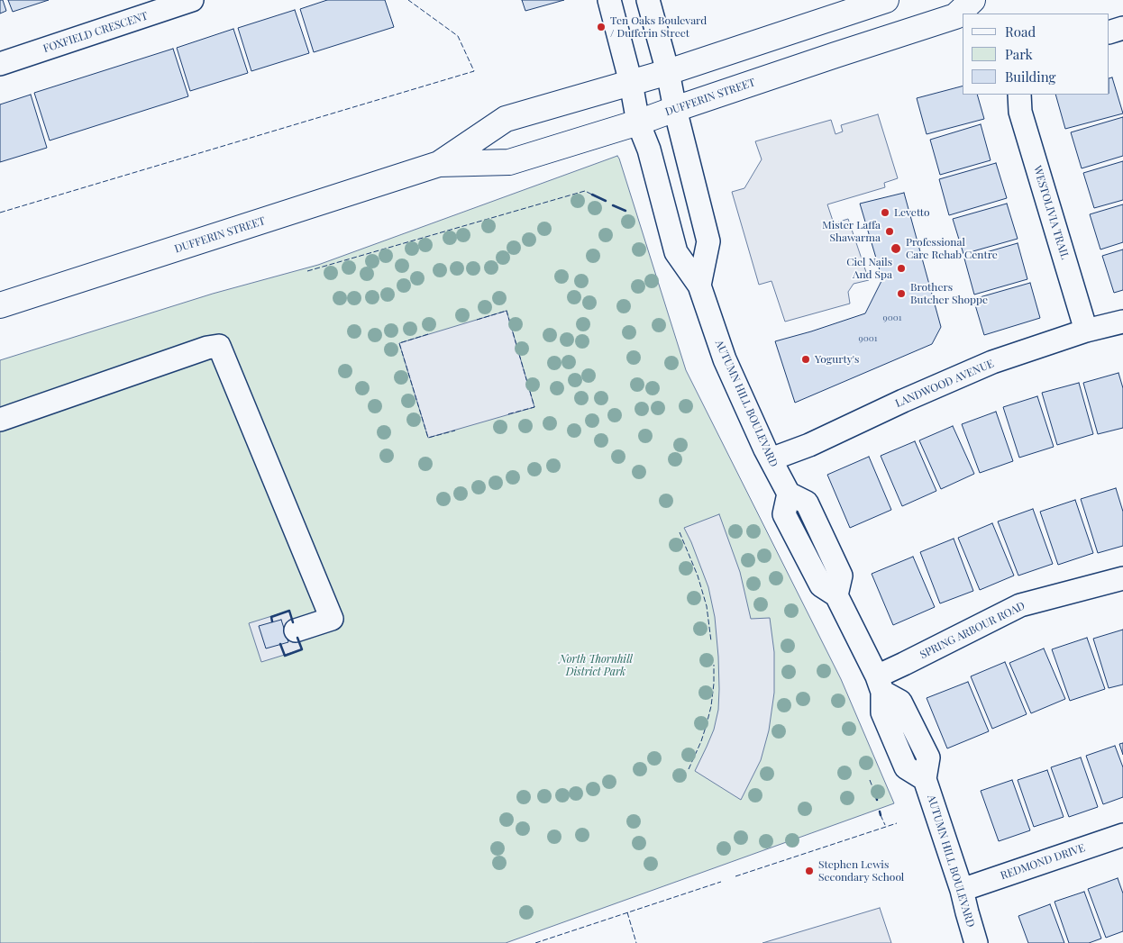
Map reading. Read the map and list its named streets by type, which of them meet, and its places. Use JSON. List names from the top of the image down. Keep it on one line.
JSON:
{"streets":{"main road":["DUFFERIN STREET"],"street":["FOXFIELD CRESCENT","WESTOLIVIA TRAIL","LANDWOOD AVENUE","AUTUMN HILL BOULEVARD","SPRING ARBOUR ROAD","REDMOND DRIVE"]},"crossings":[["DUFFERIN STREET","AUTUMN HILL BOULEVARD"],["WESTOLIVIA TRAIL","LANDWOOD AVENUE"],["LANDWOOD AVENUE","AUTUMN HILL BOULEVARD"],["AUTUMN HILL BOULEVARD","SPRING ARBOUR ROAD"],["AUTUMN HILL BOULEVARD","REDMOND DRIVE"]],"parks":["North Thornhill District Park"],"places":["Ten Oaks Boulevard / Dufferin Street","Levetto","Mister Laffa Shawarma","Professional Care Rehab Centre","Ciel Nails And Spa","Brothers Butcher Shoppe","Yogurty's","Stephen Lewis Secondary School"],"house_numbers":["9001","9001"],"legend":["Road","Park","Building"]}
